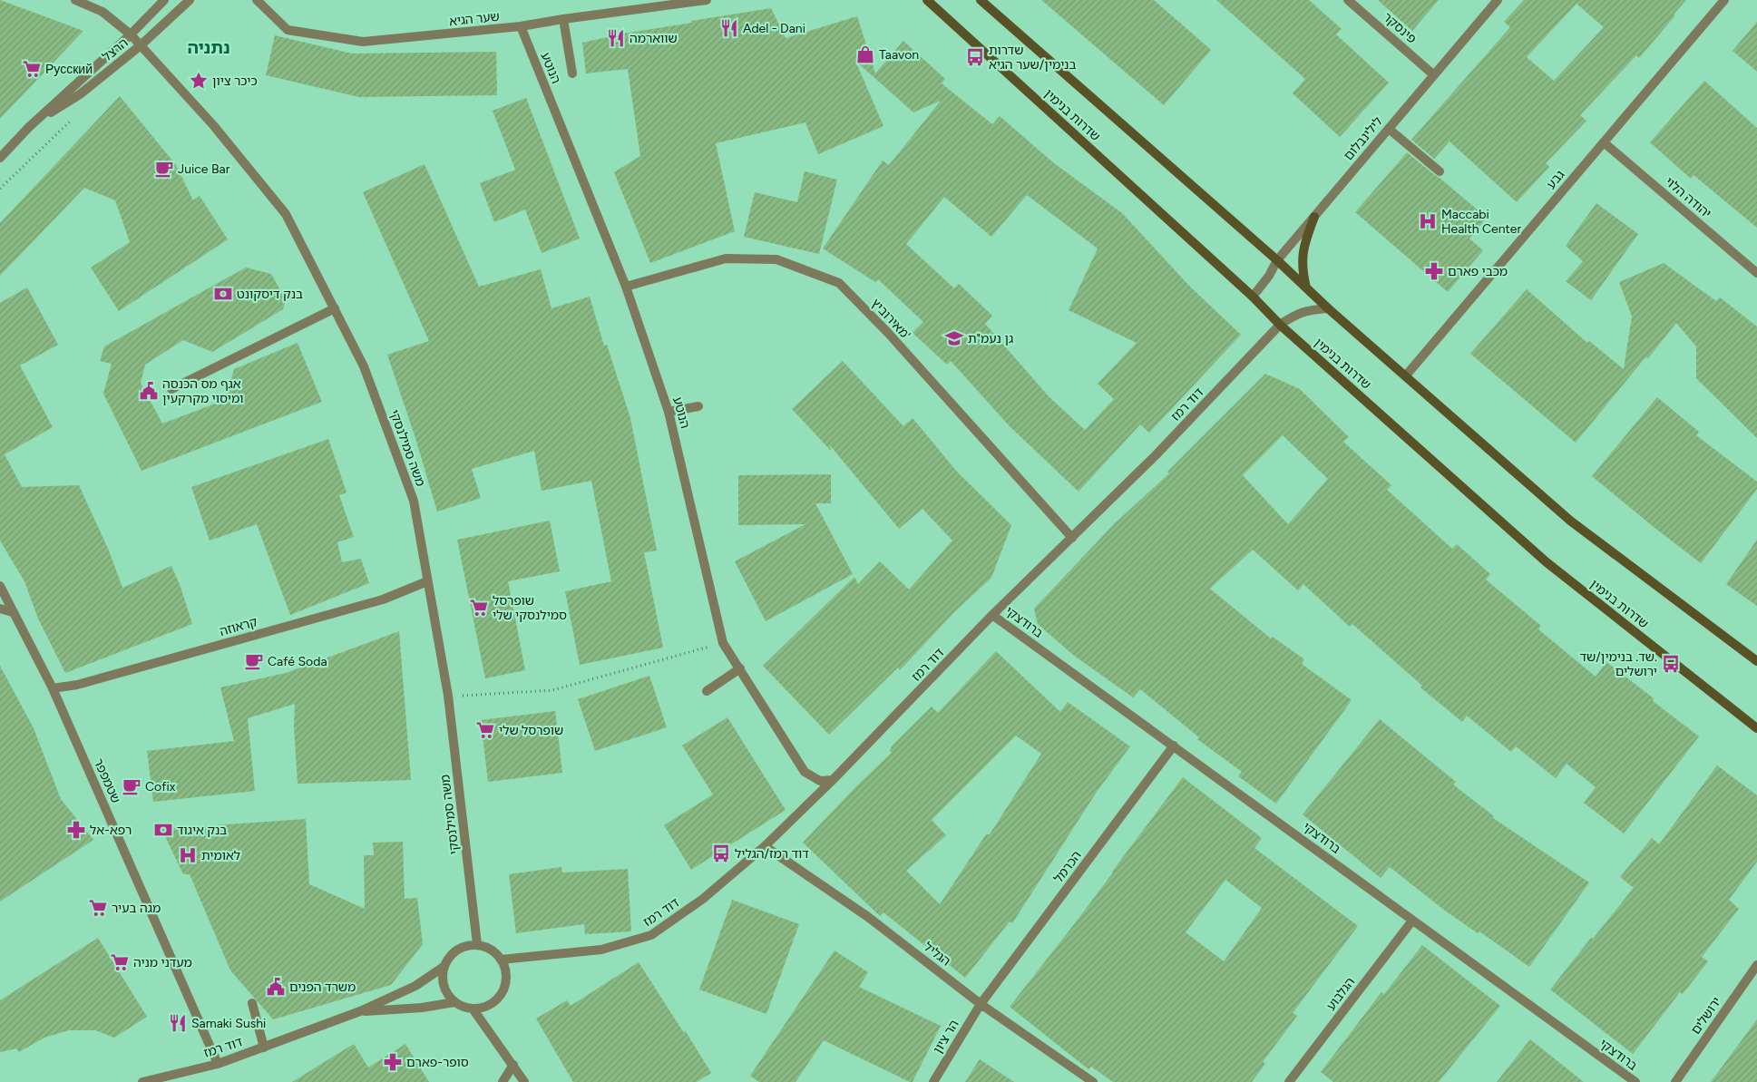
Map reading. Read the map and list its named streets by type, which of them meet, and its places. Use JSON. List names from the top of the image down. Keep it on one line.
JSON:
{"streets":{"main road":["שדרות בנימין"],"street":["שער הגיא","פינסקר","הרצל","הנוטע","לילינבלום","גבע","יהודה הלוי","מאירוביץ'","דוד רמז","משה סמילנסקי","ברודצקי","קראוזה","שטמפפר","הכרמל","הגליל","הגלבוע","ירושלים","הר ציון"]},"crossings":[["שער הגיא","הנוטע"],["פינסקר","לילינבלום"],["הרצל","משה סמילנסקי"],["הנוטע","מאירוביץ'"],["הנוטע","דוד רמז"],["שדרות בנימין","לילינבלום"],["שדרות בנימין","גבע"],["שדרות בנימין","דוד רמז"],["גבע","יהודה הלוי"],["מאירוביץ'","דוד רמז"],["דוד רמז","משה סמילנסקי"],["דוד רמז","ברודצקי"],["דוד רמז","שטמפפר"],["דוד רמז","הגליל"],["משה סמילנסקי","קראוזה"],["ברודצקי","הכרמל"],["ברודצקי","הגלבוע"],["קראוזה","שטמפפר"],["הכרמל","הגליל"],["הכרמל","הר ציון"],["הגליל","הר ציון"]],"districts":["נתניה"],"places":{"restaurant":["Adel - Dani","שווארמה","Samaki Sushi"],"shop":["Taavon"],"bus stop":["שדרות בנימין/שער הגיא","שד. בנימין/שד. ירושלים","דוד רמז/הגליל"],"supermarket":["Русский","שופרסל סמילנסקי שלי","שופרסל שלי","מגה בעיר","מעדני מניה"],"place":["כיכר ציון"],"cafe":["Juice Bar","Café Soda","Cofix"],"hospital":["Maccabi Health Center","לאומית"],"pharmacy":["מכבי פארם","רפא-אל","סופר-פארם"],"bank":["בנק דיסקונט","בנק איגוד"],"school or university":["גן נעמ\"ת"],"public building":["אגף מס הכנסה ומיסוי מקרקעין","משרד הפנים"]}}
